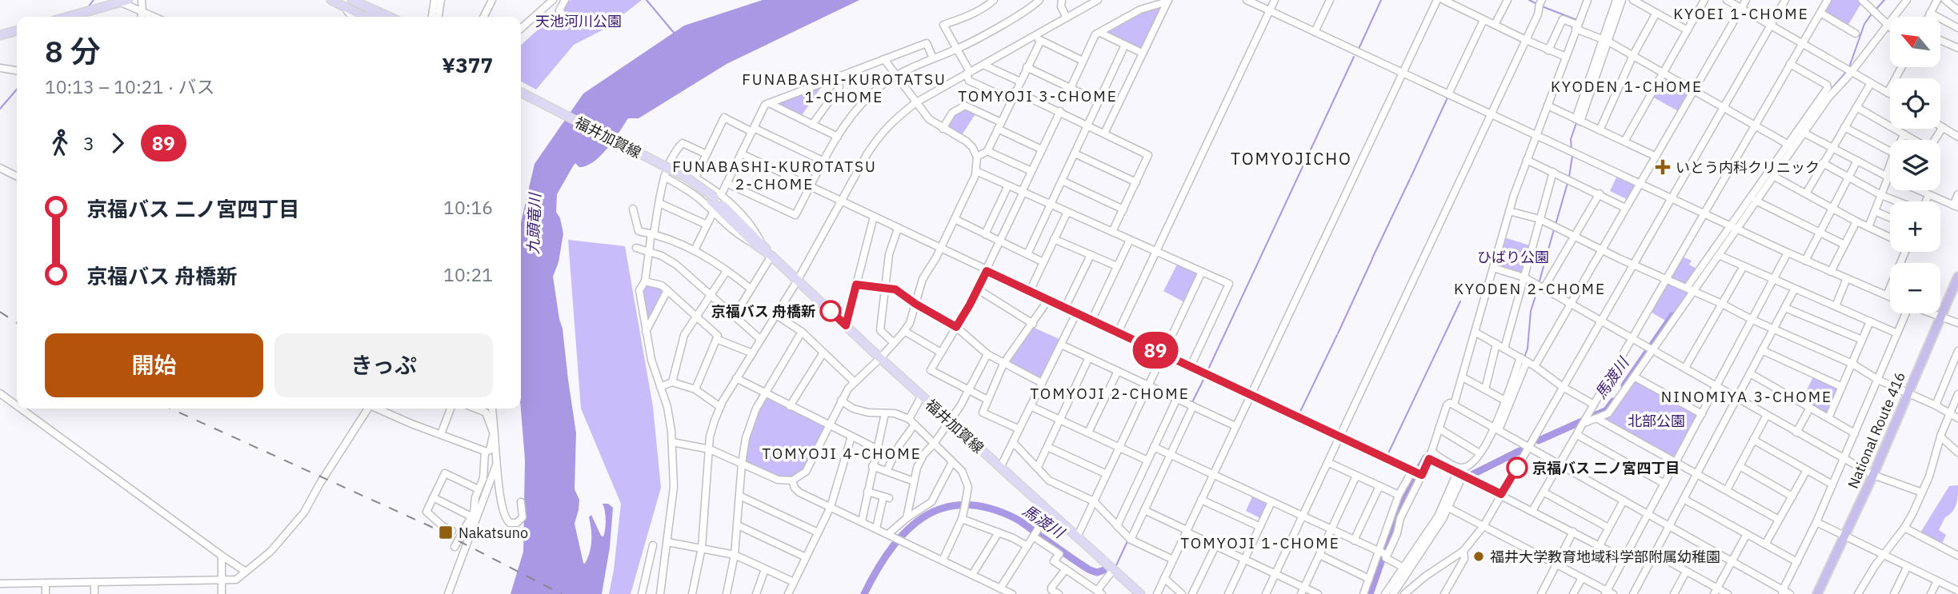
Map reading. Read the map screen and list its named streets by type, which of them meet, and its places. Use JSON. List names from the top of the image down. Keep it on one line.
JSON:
{"streets":{"highway":["National Route 416"],"main road":["福井加賀線"]},"districts":["KYOEI 1-CHOME","FUNABASHI-KUROTATSU 1-CHOME","KYODEN 1-CHOME","TOMYOJI 3-CHOME","TOMYOJICHO","FUNABASHI-KUROTATSU 2-CHOME","KYODEN 2-CHOME","TOMYOJI 2-CHOME","NINOMIYA 3-CHOME","TOMYOJI 4-CHOME","TOMYOJI 1-CHOME"],"water":["九頭竜川","馬渡川"],"parks":["天池河川公園","ひばり公園","北部公園"],"places":{"health":["いとう内科クリニック"],"other":["京福バス 舟橋新","京福バス 二ノ宮四丁目","福井大学教育地域科学部附属幼稚園"],"transit":["Nakatsuno"]},"lines":["bus line 89"],"north":"top left","page":{"on_map":"89","map_buttons":["+","−"],"heading":["8 分","10:13 – 10:21 · バス","¥377"],"legs":["3","89"],"list":[{"name":"京福バス 二ノ宮四丁目","value":"10:16"},{"name":"京福バス 舟橋新","value":"10:21"}],"buttons":["開始","きっぷ"]}}
